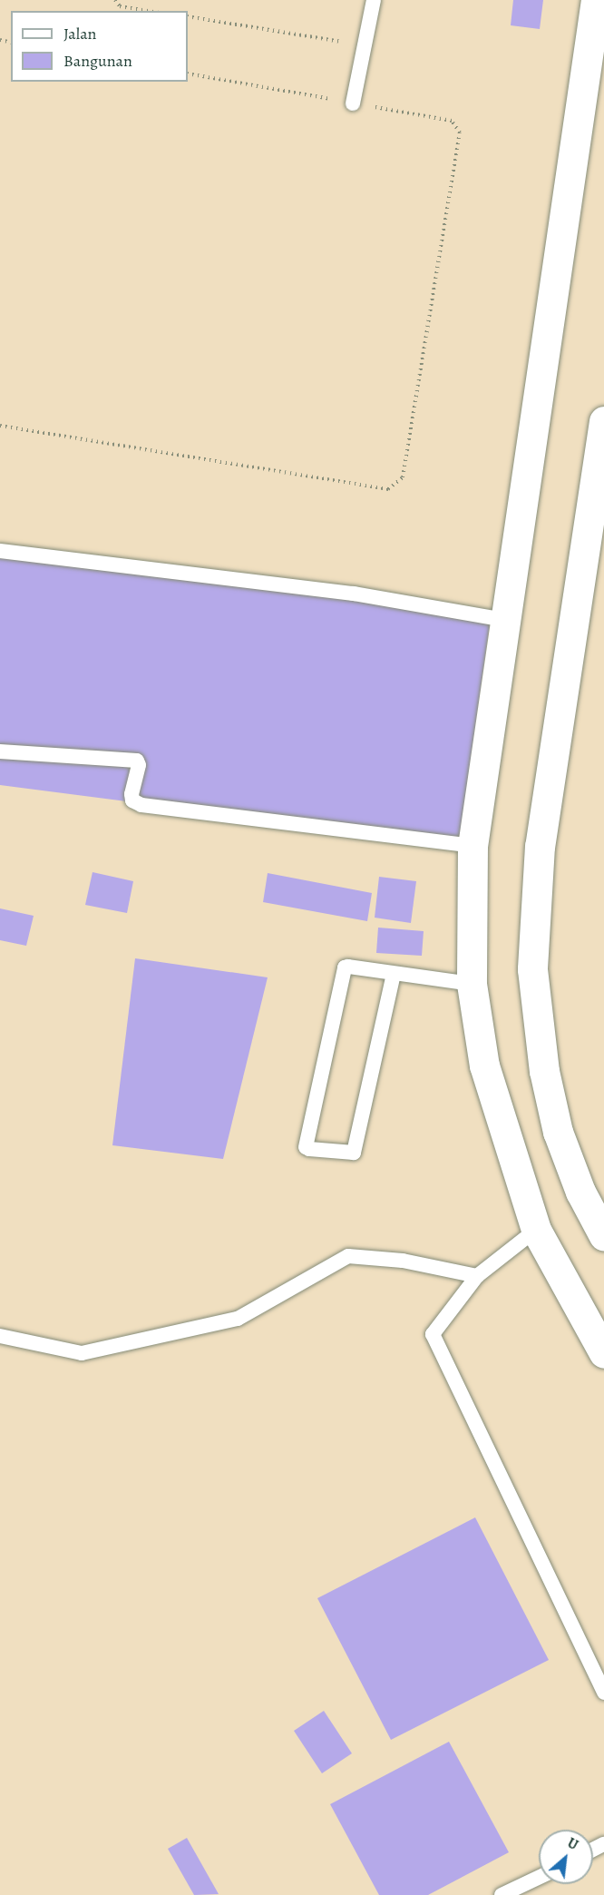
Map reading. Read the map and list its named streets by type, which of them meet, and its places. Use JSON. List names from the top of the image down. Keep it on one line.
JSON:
{"legend":["Jalan","Bangunan"],"north":"top right"}
